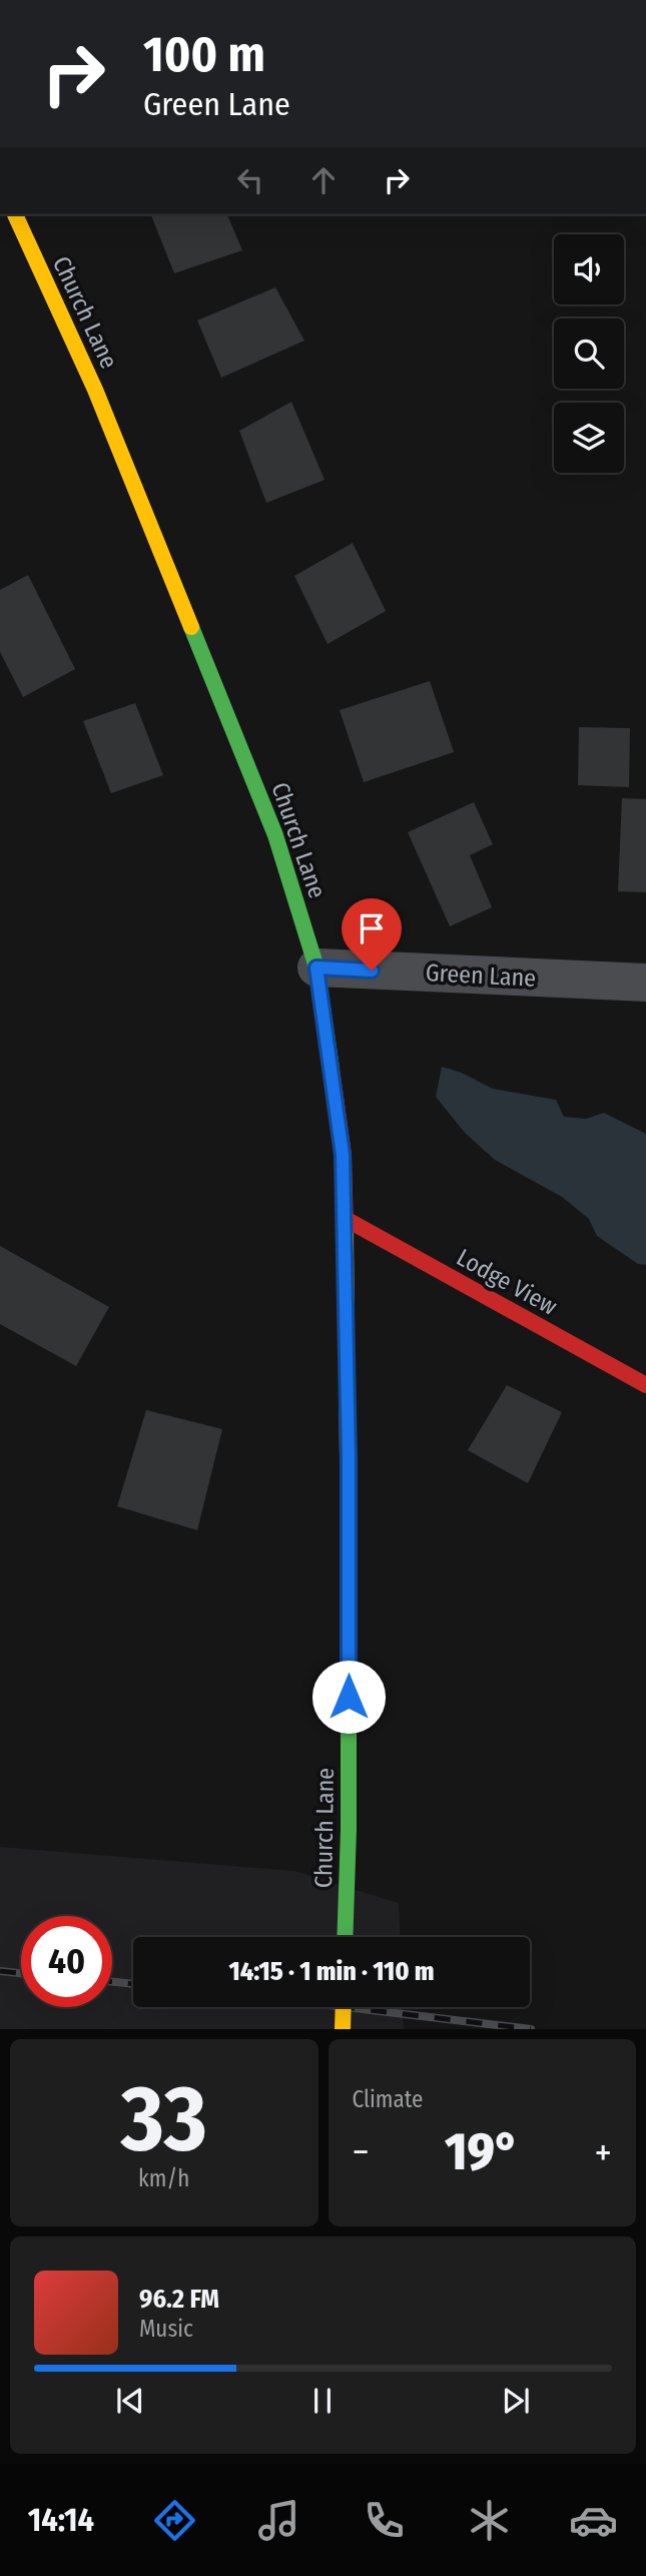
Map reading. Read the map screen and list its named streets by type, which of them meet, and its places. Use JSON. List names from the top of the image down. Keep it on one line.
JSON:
{"streets":{"street":["Church Lane","Green Lane","Lodge View"]},"crossings":[["Church Lane","Green Lane"],["Church Lane","Lodge View"]],"page":{"turn":["100 m","Green Lane"],"limit":"40","trip":"14:15 · 1 min · 110 m","tile":[["33","km/h"],"Climate"],"heat":["−","19°","+"],"song":["96.2 FM","Music"],"tabs":"14:14"}}
